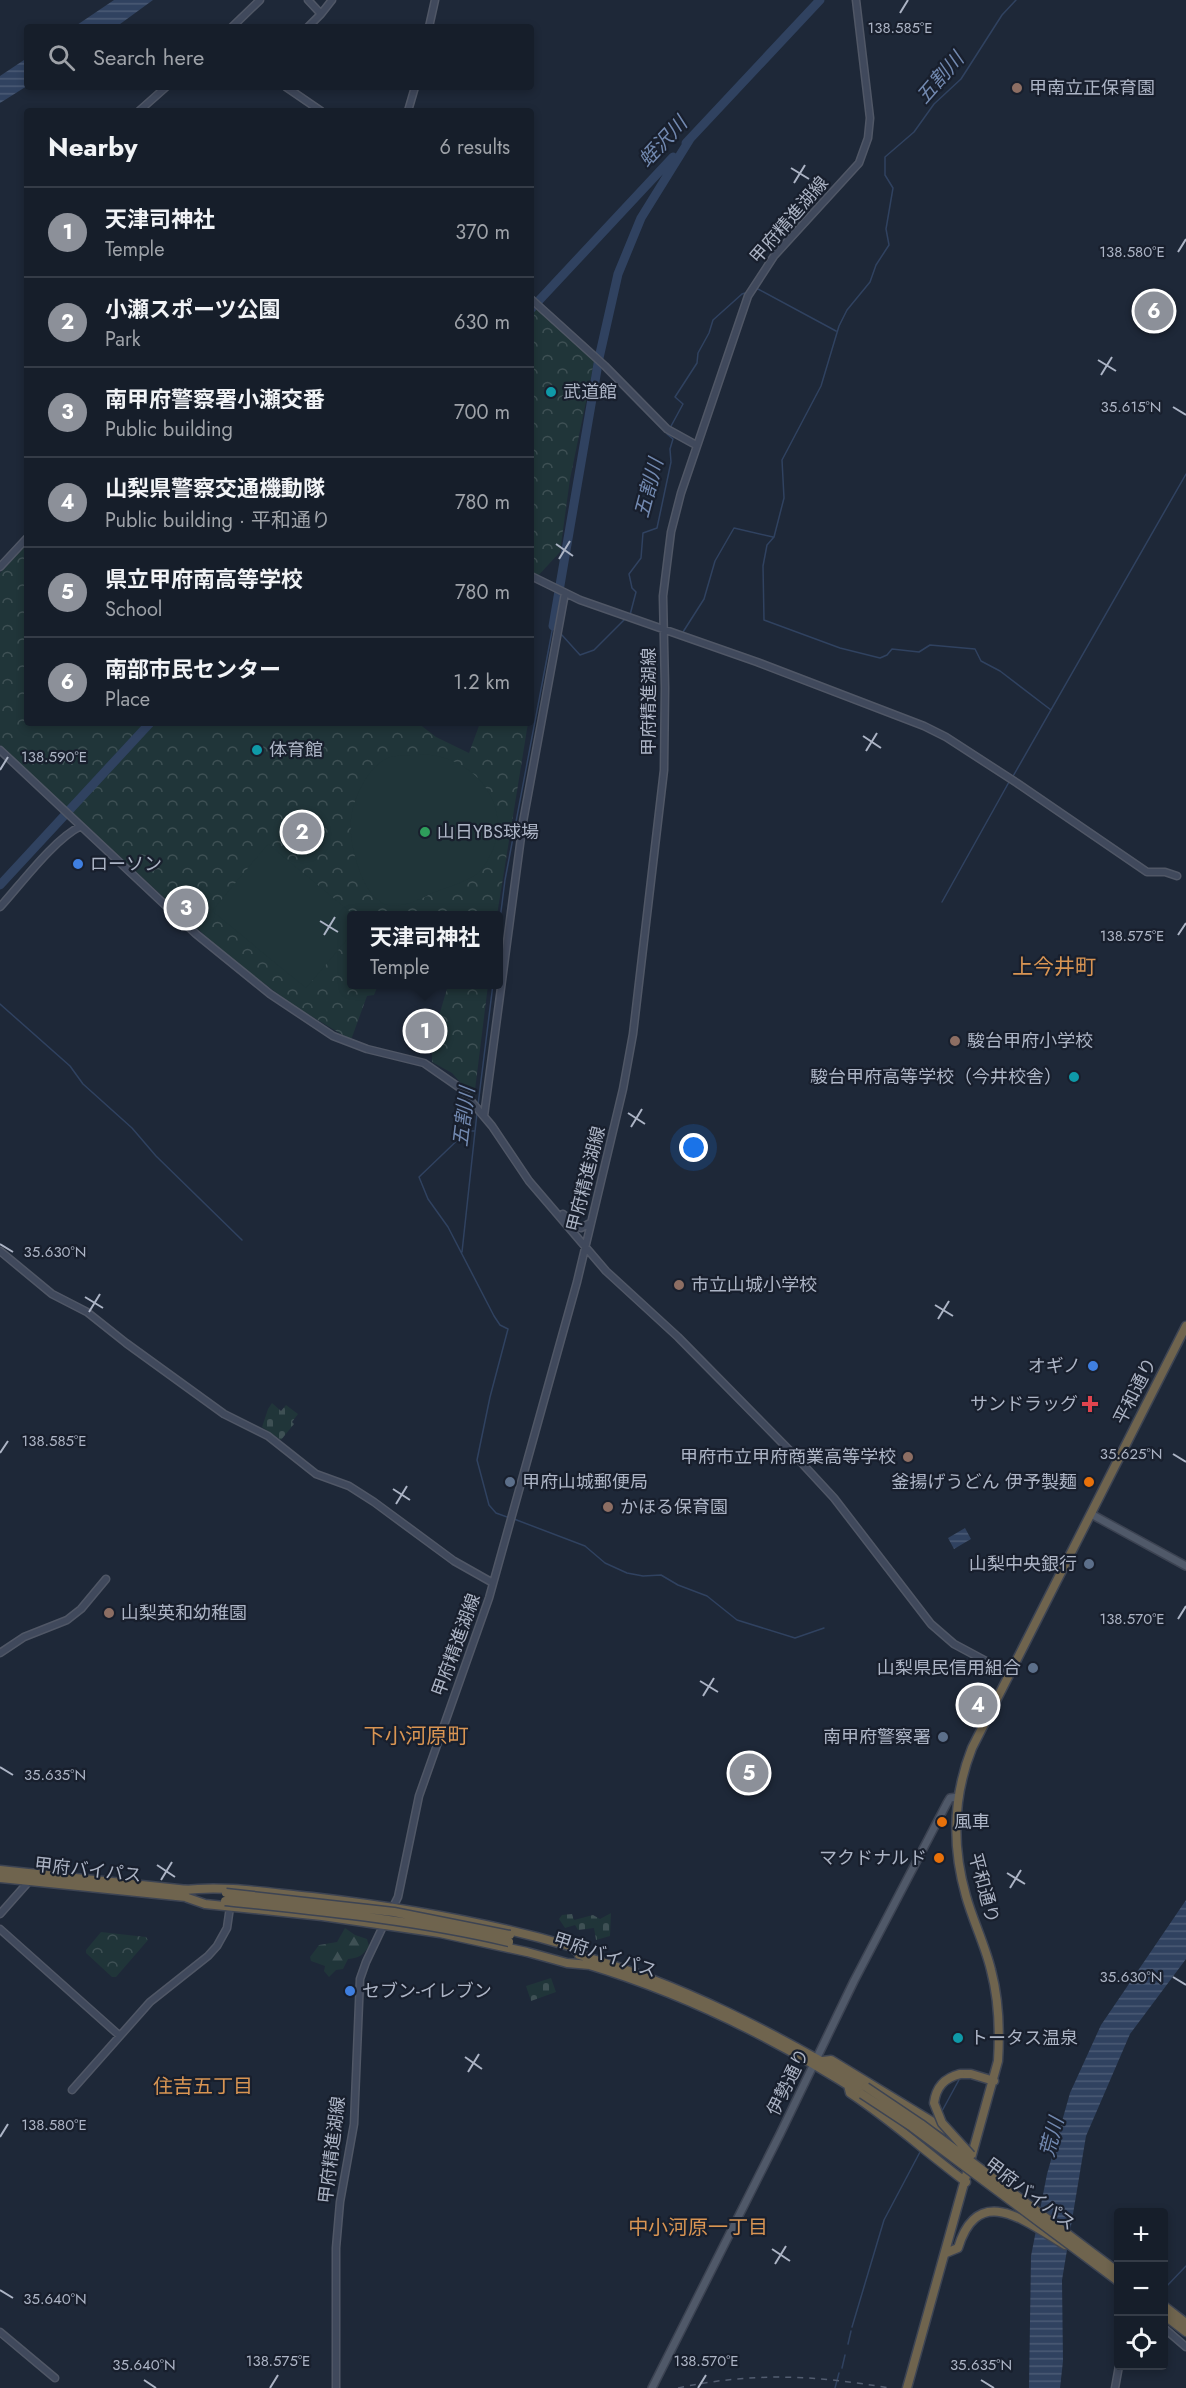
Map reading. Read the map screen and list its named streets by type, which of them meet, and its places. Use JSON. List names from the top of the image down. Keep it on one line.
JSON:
{"streets":{"highway":["平和通り","甲府バイパス"],"main road":["伊勢通り"],"street":["甲府精進湖線"]},"crossings":[["平和通り","伊勢通り"],["甲府バイパス","伊勢通り"]],"districts":["上今井町","下小河原町","住吉五丁目","中小河原一丁目"],"water":["五割川","蛭沢川","荒川"],"places":{"other":["甲南立正保育園","武道館","体育館","山日YBS球場","ローソン","駿台甲府小学校","駿台甲府高等学校（今井校舎）","市立山城小学校","オギノ","甲府市立甲府商業高等学校","甲府山城郵便局","釜揚げうどん 伊予製麺","かほる保育園","山梨中央銀行","山梨英和幼稚園","山梨県民信用組合","南甲府警察署","風車","マクドナルド","セブン-イレブン","トータス温泉"],"health":["サンドラッグ"]},"page":{"search":"Search here","heading":["Nearby","6 results"],"list":[{"mark":"1","name":"天津司神社","note":"Temple","value":"370 m"},{"mark":"2","name":"小瀬スポーツ公園","note":"Park","value":"630 m"},{"mark":"3","name":"南甲府警察署小瀬交番","note":"Public building","value":"700 m"},{"mark":"4","name":"山梨県警察交通機動隊","note":"Public building · 平和通り","value":"780 m"},{"mark":"5","name":"県立甲府南高等学校","note":"School","value":"780 m"},{"mark":"6","name":"南部市民センター","note":"Place","value":"1.2 km"}],"pins":["6","2","3","1","4","5"],"popup":["天津司神社","Temple"],"map_buttons":["+","−"]},"coordinates":["138.585°E","138.580°E","35.615°N","138.590°E","138.575°E","35.630°N","35.625°N","138.570°E","35.635°N","35.640°N"]}
